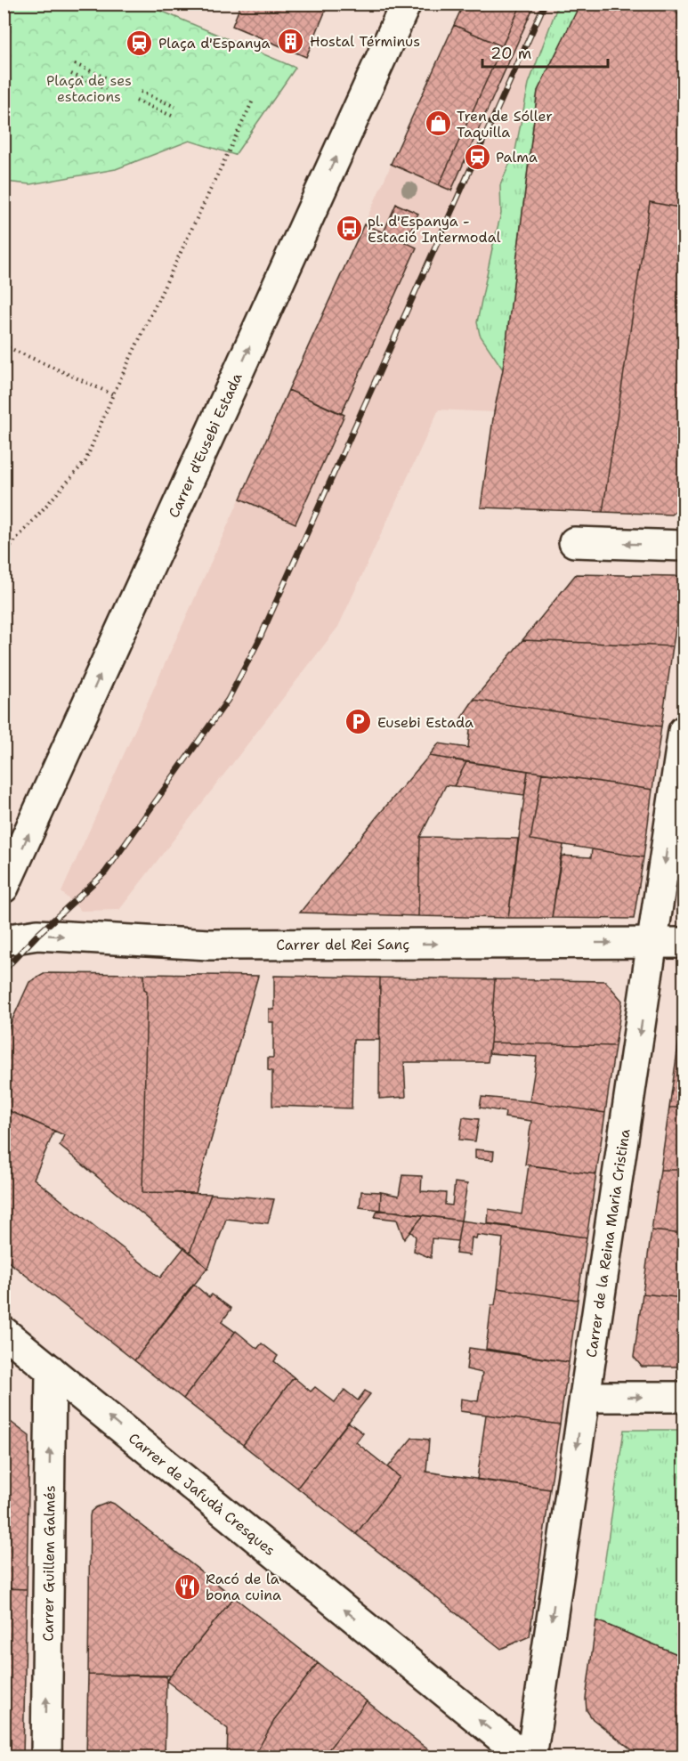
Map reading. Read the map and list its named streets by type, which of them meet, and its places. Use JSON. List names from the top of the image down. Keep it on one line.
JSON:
{"streets":{"street":["Carrer d'Eusebi Estada","Carrer del Rei Sanç","Carrer de la Reina Maria Cristina","Carrer de Jafudà Cresques","Carrer Guillem Galmés"]},"crossings":[["Carrer del Rei Sanç","Carrer de la Reina Maria Cristina"],["Carrer de Jafudà Cresques","Carrer Guillem Galmés"]],"one_way":["Carrer d'Eusebi Estada","Carrer del Rei Sanç","Carrer de la Reina Maria Cristina","Carrer de Jafudà Cresques","Carrer Guillem Galmés"],"parks":["Plaça de ses estacions"],"places":{"building":["Hostal Términus"],"station":["Plaça d'Espanya","Palma"],"shop":["Tren de Sóller Taquilla"],"bus stop":["pl. d'Espanya - Estació Intermodal"],"parking":["Eusebi Estada"],"restaurant":["Racó de la bona cuina"]},"scale_bar":"20 m"}
